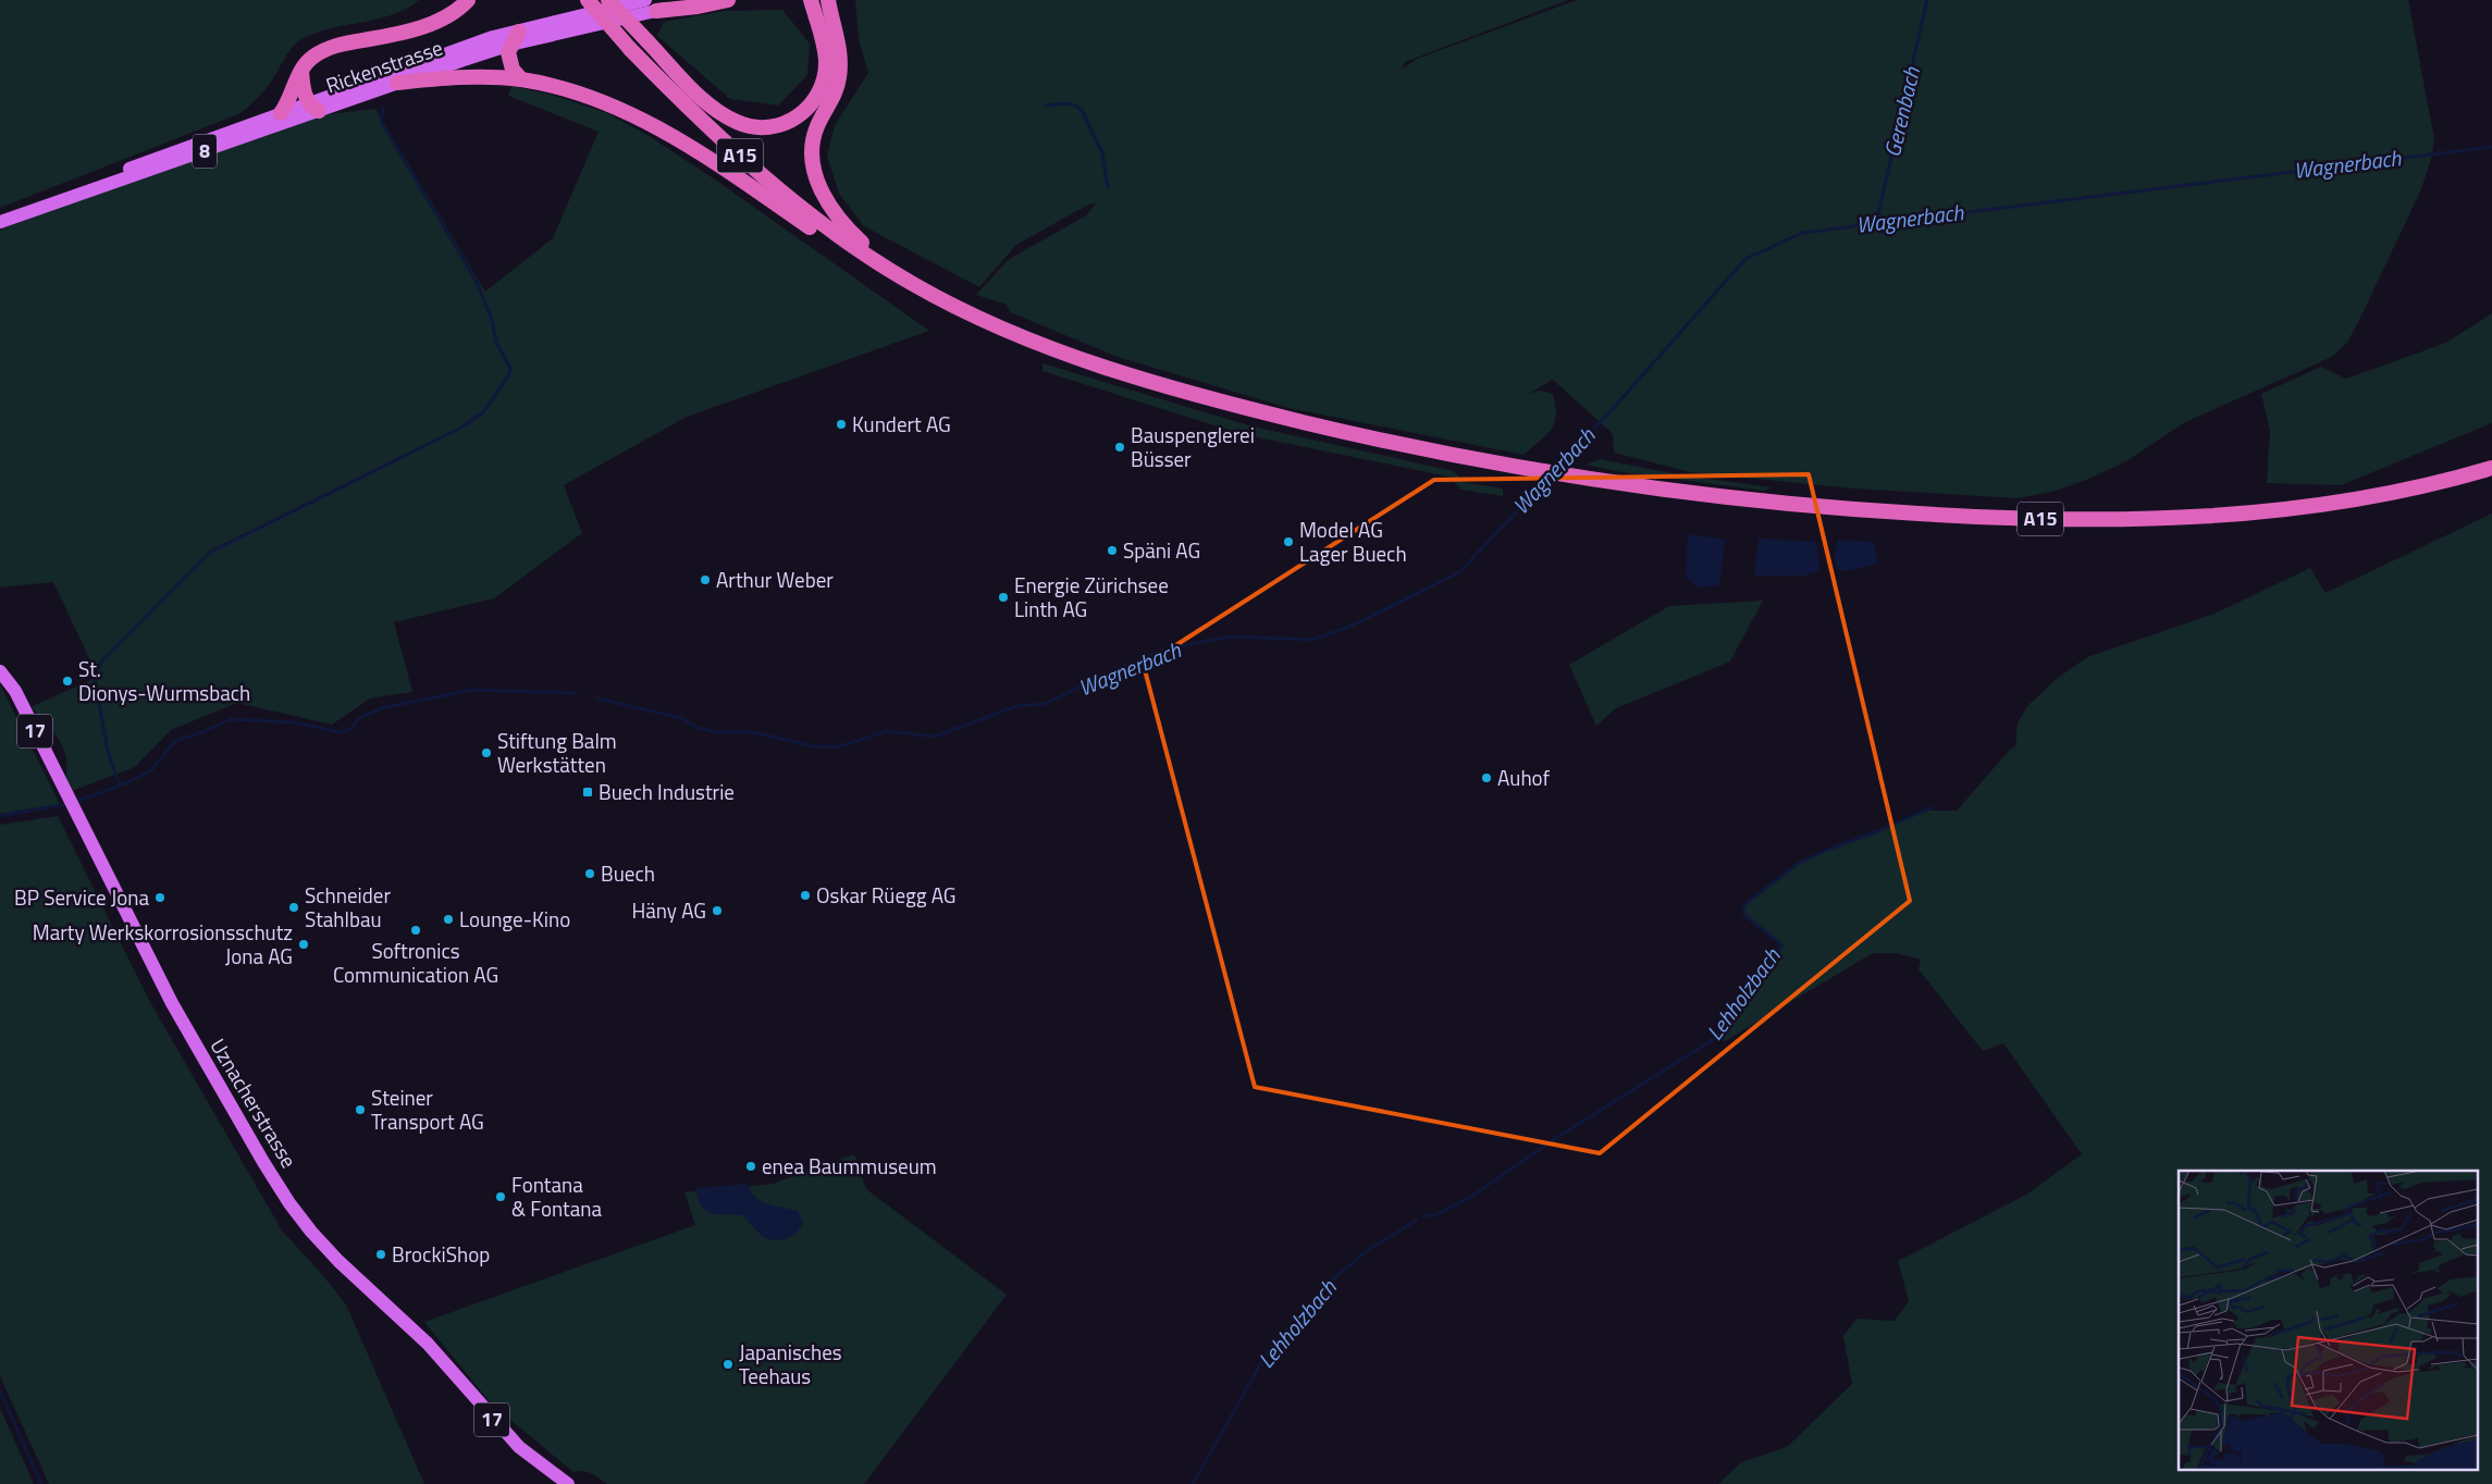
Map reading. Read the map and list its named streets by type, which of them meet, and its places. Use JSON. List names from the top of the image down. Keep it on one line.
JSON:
{"streets":{"highway":["A15"],"main road":["Rickenstrasse","8","17","Uznacherstrasse"]},"water":["Gerenbach","Wagnerbach","Lehholzbach"],"places":{"other":["Kundert AG","Bauspenglerei Büsser","Model AG Lager Buech","Späni AG","Arthur Weber","Energie Zürichsee Linth AG","St. Dionys-Wurmsbach","Stiftung Balm Werkstätten","Auhof","Buech","Oskar Rüegg AG","BP Service Jona","Schneider Stahlbau","Häny AG","Lounge-Kino","Softronics Communication AG","Marty Werkskorrosionsschutz Jona AG","Steiner Transport AG","enea Baummuseum","Fontana & Fontana","BrockiShop","Japanisches Teehaus"],"transit":["Buech Industrie"]}}
